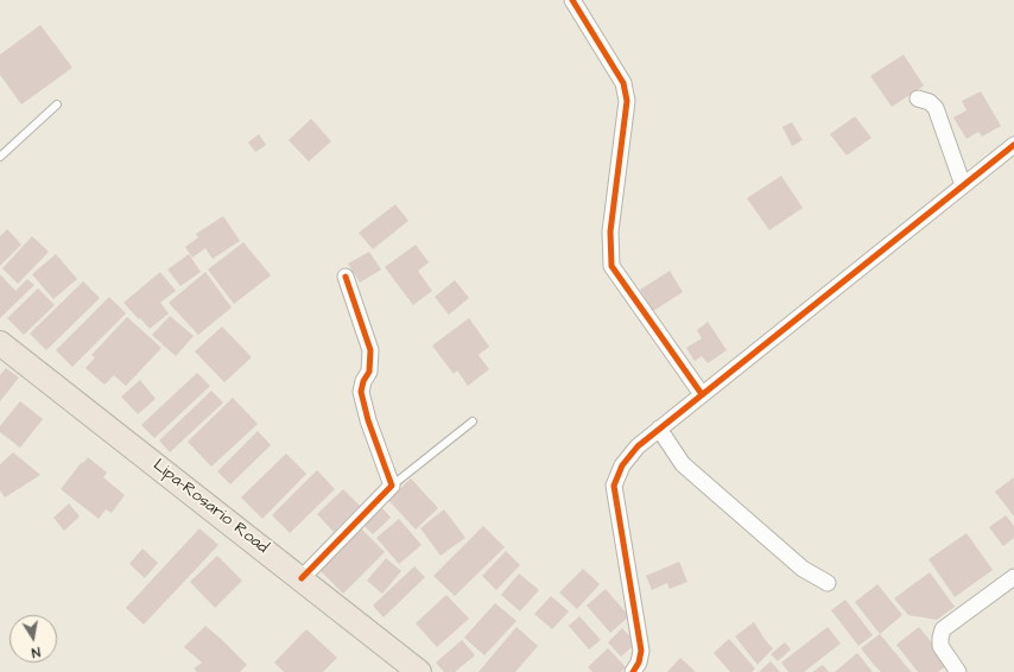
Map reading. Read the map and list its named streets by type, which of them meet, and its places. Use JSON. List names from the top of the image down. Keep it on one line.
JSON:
{"streets":{"main road":["Lipa-Rosario Road"]},"north":"bottom"}
